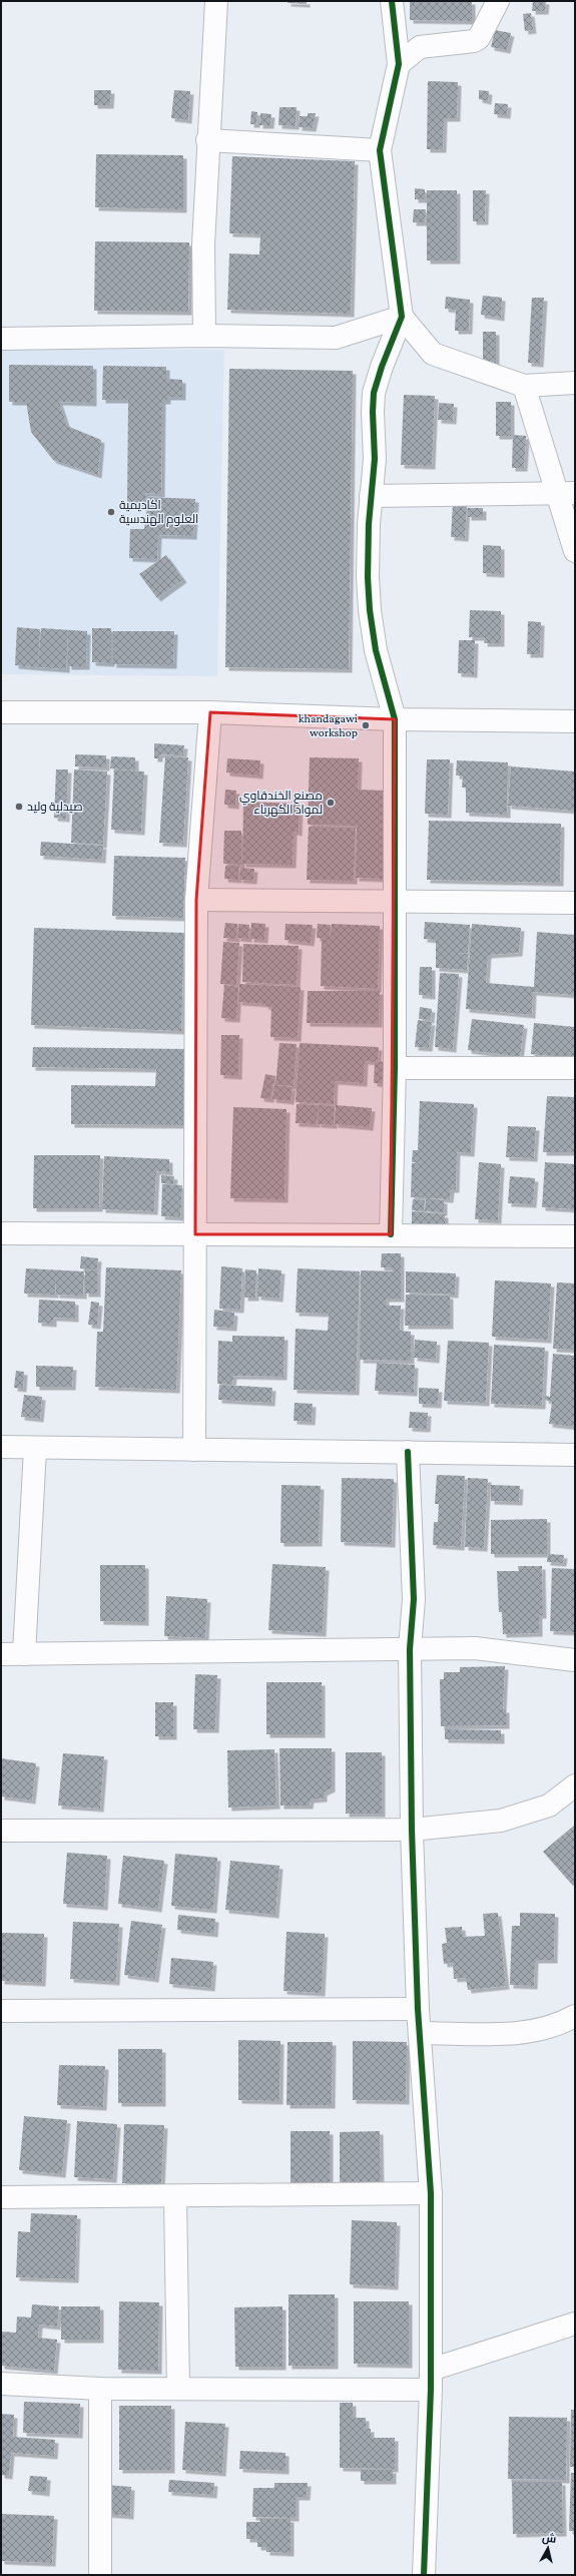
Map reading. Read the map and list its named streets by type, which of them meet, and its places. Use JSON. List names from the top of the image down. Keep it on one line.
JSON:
{"places":["اكاديمية العلوم الهندسية","khandagawi workshop","مصنع الخندقاوي لمواد الكهرباء","صيدلية وليد"],"north":"top"}
